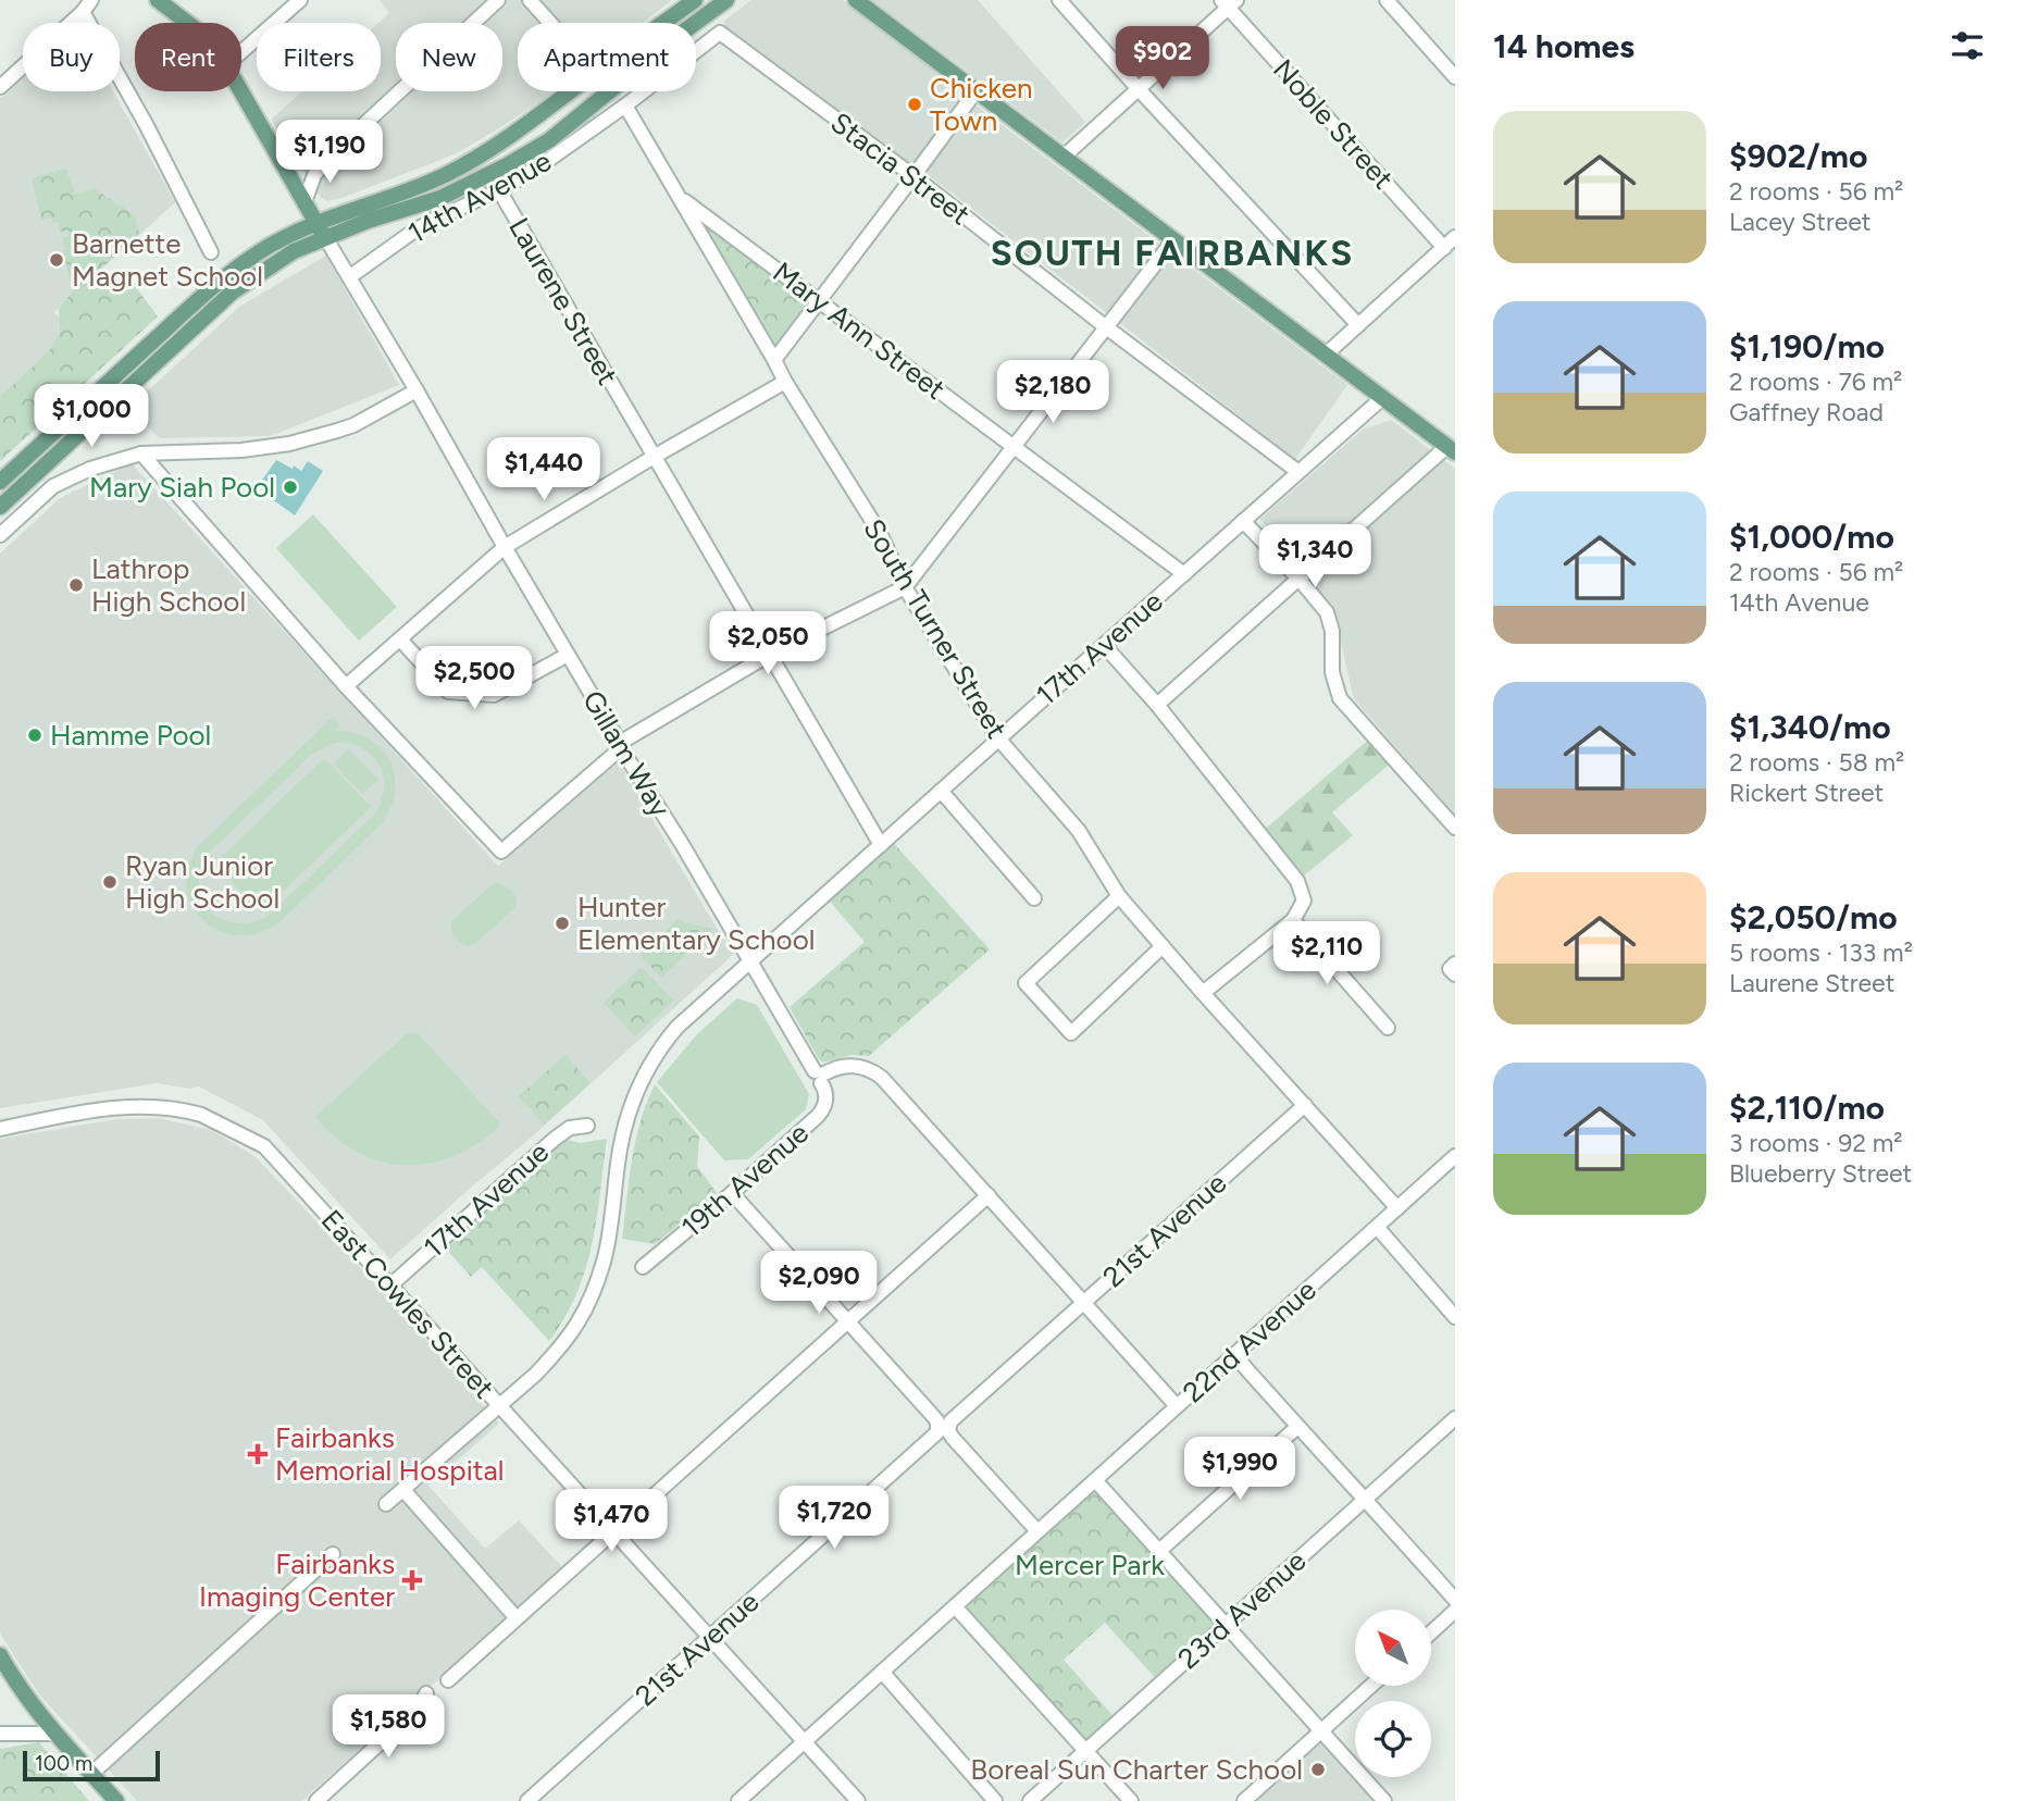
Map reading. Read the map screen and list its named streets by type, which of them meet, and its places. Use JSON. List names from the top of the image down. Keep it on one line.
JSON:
{"streets":{"street":["Noble Street","Stacia Street","14th Avenue","Laurene Street","Mary Ann Street","South Turner Street","17th Avenue","Gillam Way","19th Avenue","21st Avenue","East Cowles Street","22nd Avenue","23rd Avenue"]},"crossings":[["Stacia Street","14th Avenue"],["Stacia Street","17th Avenue"],["14th Avenue","Laurene Street"],["14th Avenue","South Turner Street"],["14th Avenue","Gillam Way"],["Laurene Street","17th Avenue"],["Mary Ann Street","South Turner Street"],["Mary Ann Street","17th Avenue"],["South Turner Street","17th Avenue"],["South Turner Street","21st Avenue"],["South Turner Street","22nd Avenue"],["17th Avenue","Gillam Way"],["17th Avenue","East Cowles Street"],["Gillam Way","19th Avenue"],["21st Avenue","East Cowles Street"],["21st Avenue","22nd Avenue"],["East Cowles Street","22nd Avenue"]],"districts":["SOUTH FAIRBANKS"],"parks":["Mercer Park"],"places":{"other":["Chicken Town","Barnette Magnet School","Mary Siah Pool","Lathrop High School","Hamme Pool","Ryan Junior High School","Hunter Elementary School","Boreal Sun Charter School"],"health":["Fairbanks Memorial Hospital","Fairbanks Imaging Center"]},"scale_bar":"100 m","north":"top left","page":{"heading":"14 homes","chip":["Buy","Rent","Filters","New","Apartment"],"price":["$902","$1,190","$2,180","$1,000","$1,440","$1,340","$2,050","$2,500","$2,110","$2,090","$1,990","$1,720","$1,470","$1,580"],"list":[{"name":"$902/mo","note":"2 rooms · 56 m² · Lacey Street"},{"name":"$1,190/mo","note":"2 rooms · 76 m² · Gaffney Road"},{"name":"$1,000/mo","note":"2 rooms · 56 m² · 14th Avenue"},{"name":"$1,340/mo","note":"2 rooms · 58 m² · Rickert Street"},{"name":"$2,050/mo","note":"5 rooms · 133 m² · Laurene Street"},{"name":"$2,110/mo","note":"3 rooms · 92 m² · Blueberry Street"}],"scale":"100 m"}}
